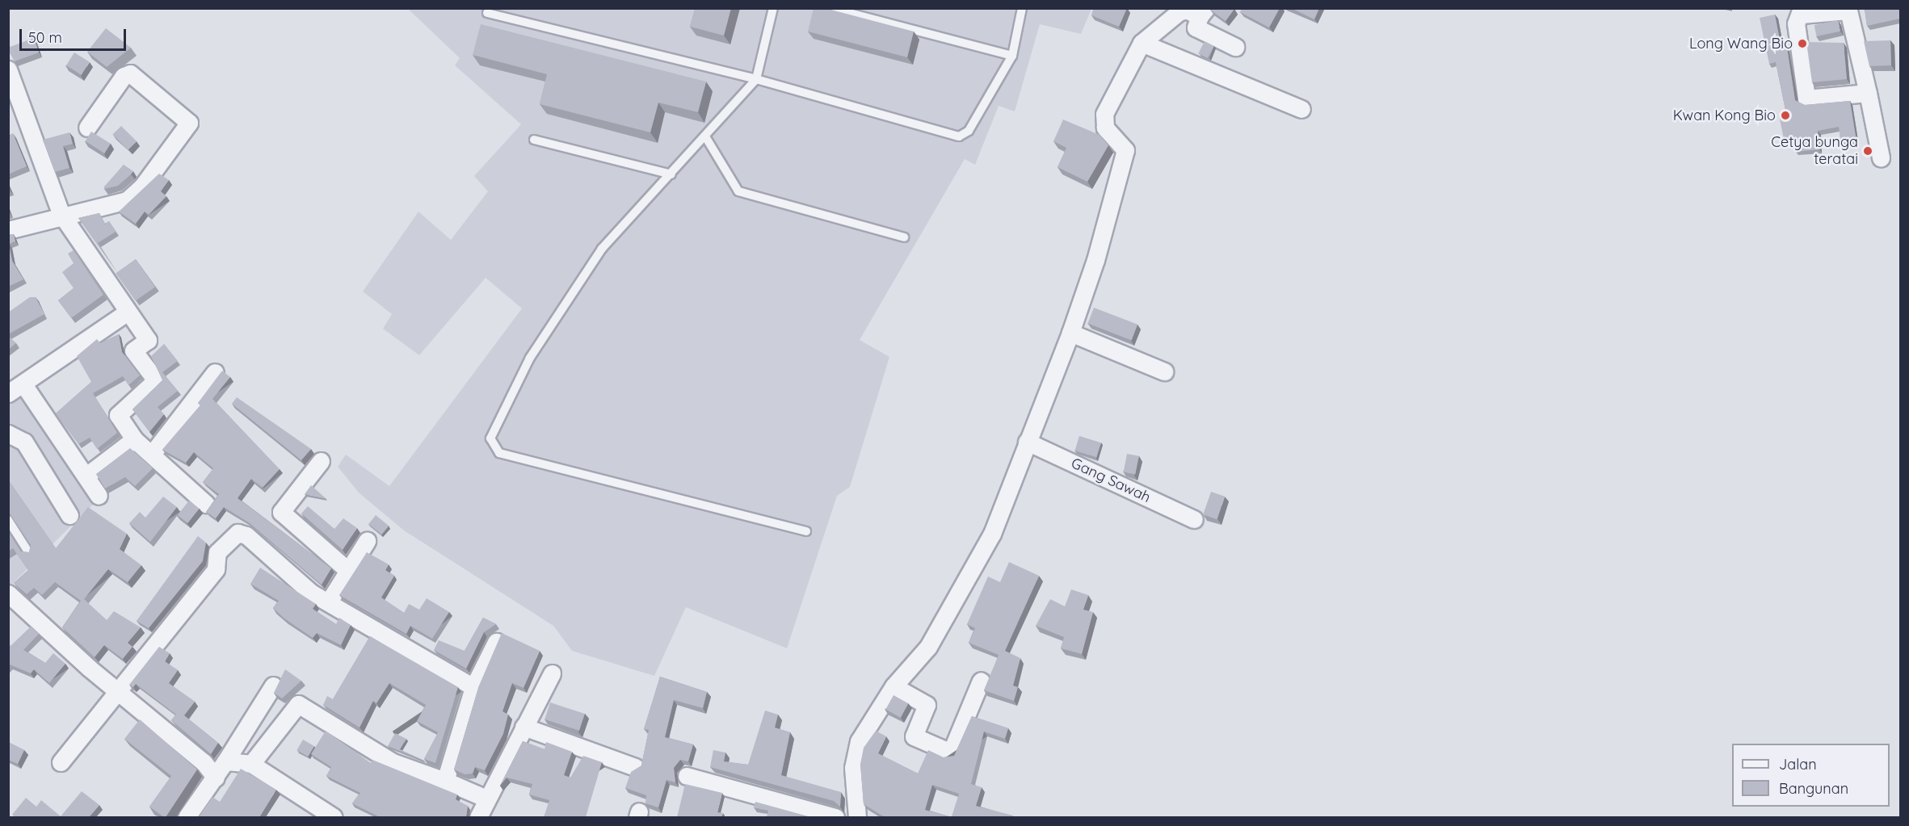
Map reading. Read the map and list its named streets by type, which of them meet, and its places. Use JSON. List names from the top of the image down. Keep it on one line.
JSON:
{"streets":{"street":["Gang Sawah"]},"places":["Long Wang Bio","Kwan Kong Bio","Cetya bunga teratai"],"legend":["Jalan","Bangunan"],"scale_bar":"50 m"}
